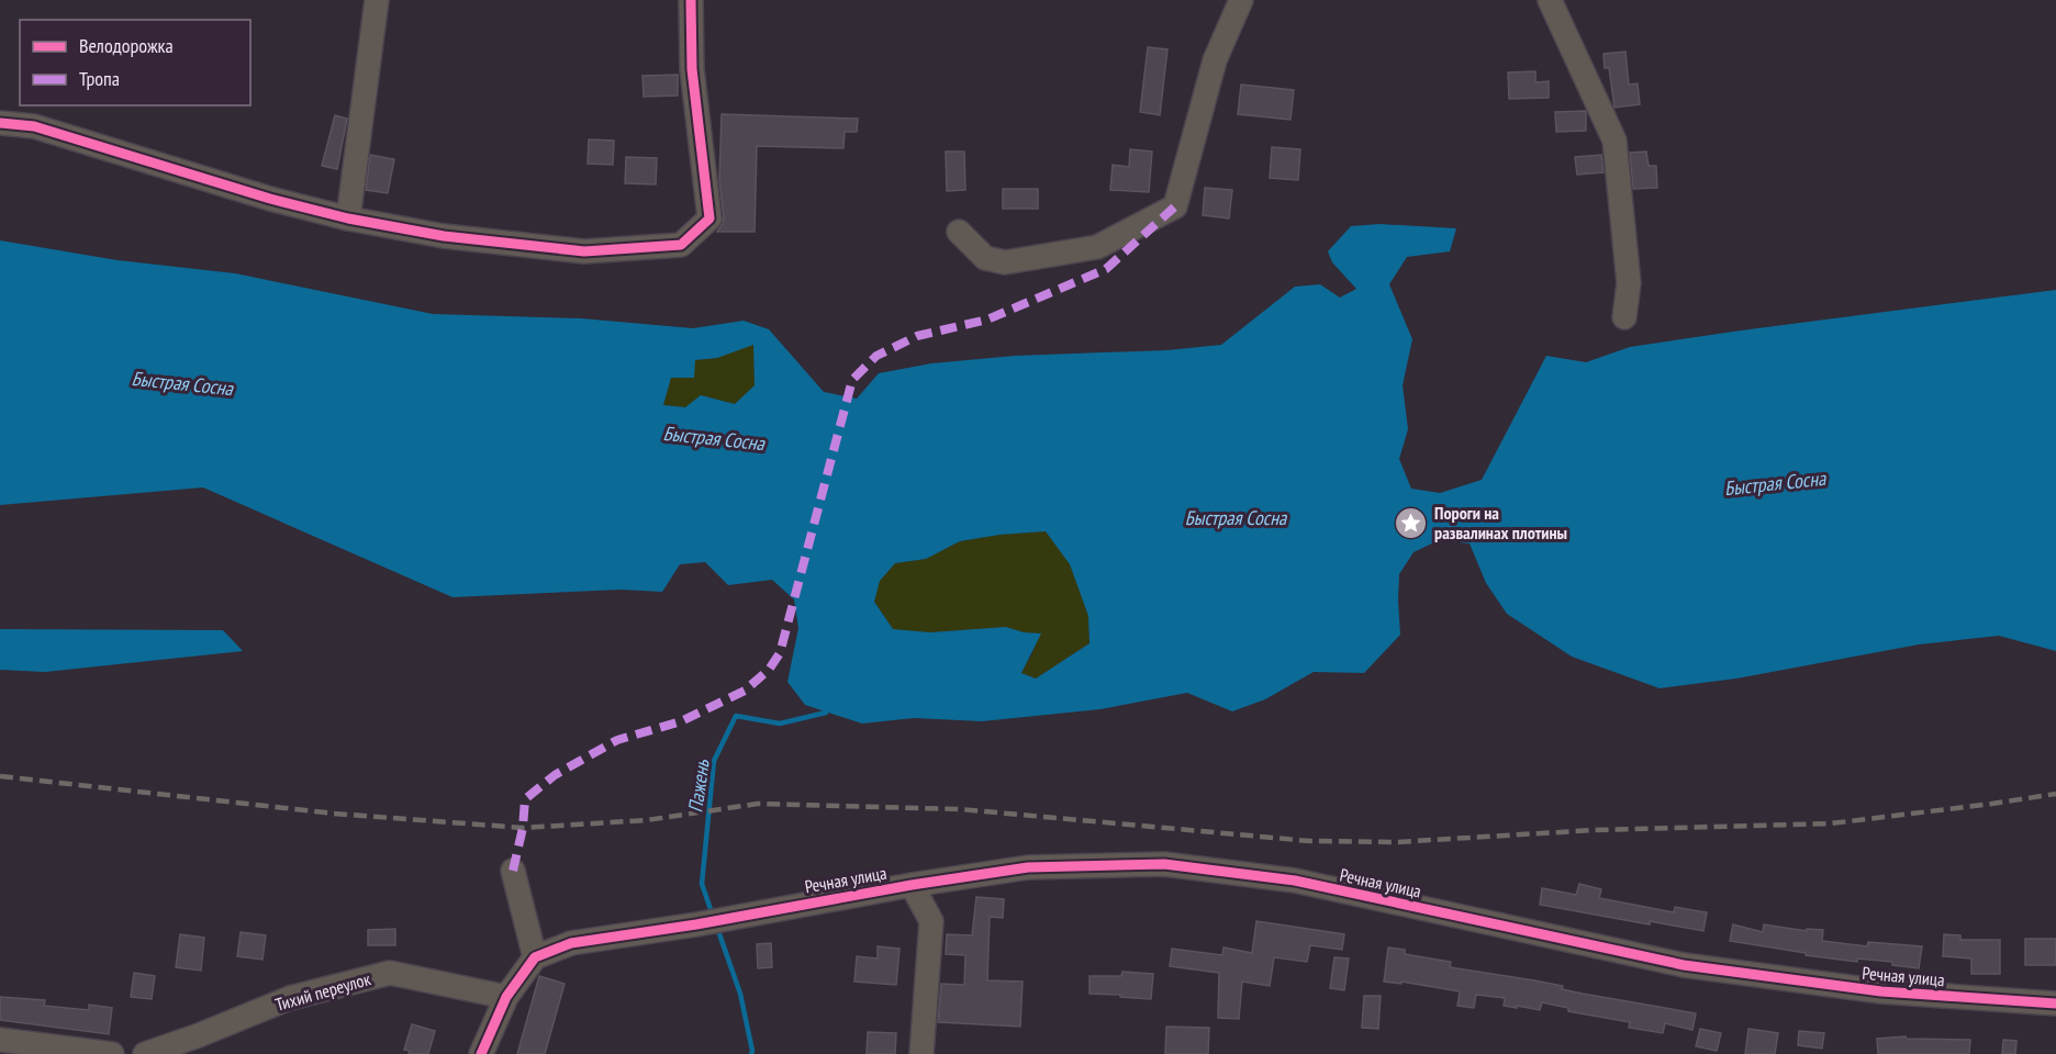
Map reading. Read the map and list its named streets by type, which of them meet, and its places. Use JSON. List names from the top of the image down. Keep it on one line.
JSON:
{"streets":{"street":["Речная улица","Тихий переулок"]},"water":["Быстрая Сосна","Пажень"],"places":{"place":["Пороги на развалинах плотины"]},"legend":["Велодорожка","Тропа"]}
